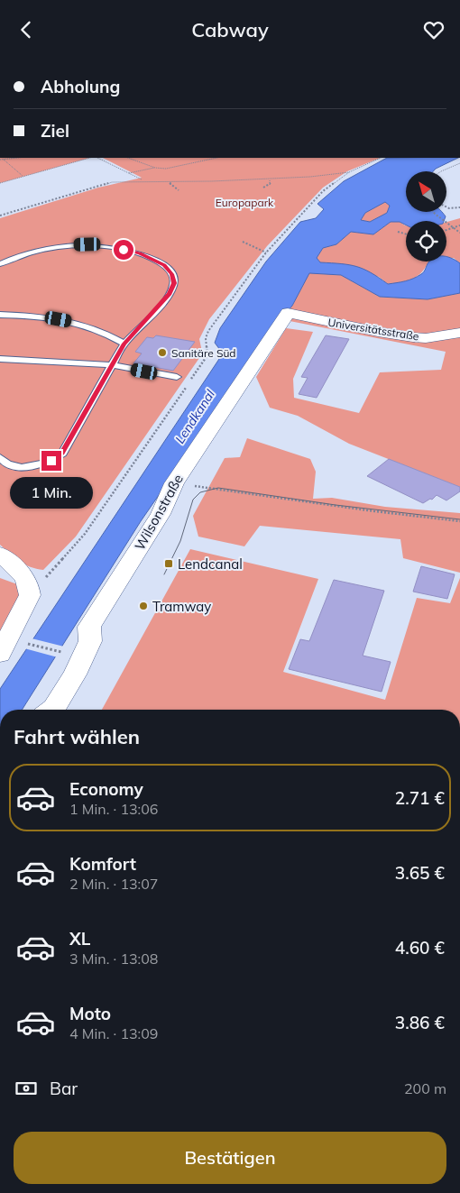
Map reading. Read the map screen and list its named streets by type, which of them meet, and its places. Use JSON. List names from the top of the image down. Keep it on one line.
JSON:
{"streets":{"street":["Universitätsstraße","Wilsonstraße"]},"crossings":[["Universitätsstraße","Wilsonstraße"]],"water":["Lendkanal"],"parks":["Europapark"],"places":{"other":["Sanitäre Süd","Tramway"],"transit":["Lendcanal"]},"north":"top left","page":{"header":"Cabway","banner":["Abholung","Ziel"],"bubble":"1 Min.","heading":"Fahrt wählen","list":[{"name":"Economy","note":"1 Min. · 13:06","value":"2.71 €"},{"name":"Komfort","note":"2 Min. · 13:07","value":"3.65 €"},{"name":"XL","note":"3 Min. · 13:08","value":"4.60 €"},{"name":"Moto","note":"4 Min. · 13:09","value":"3.86 €"}],"pay":["Bar","200 m"],"buttons":"Bestätigen"}}
